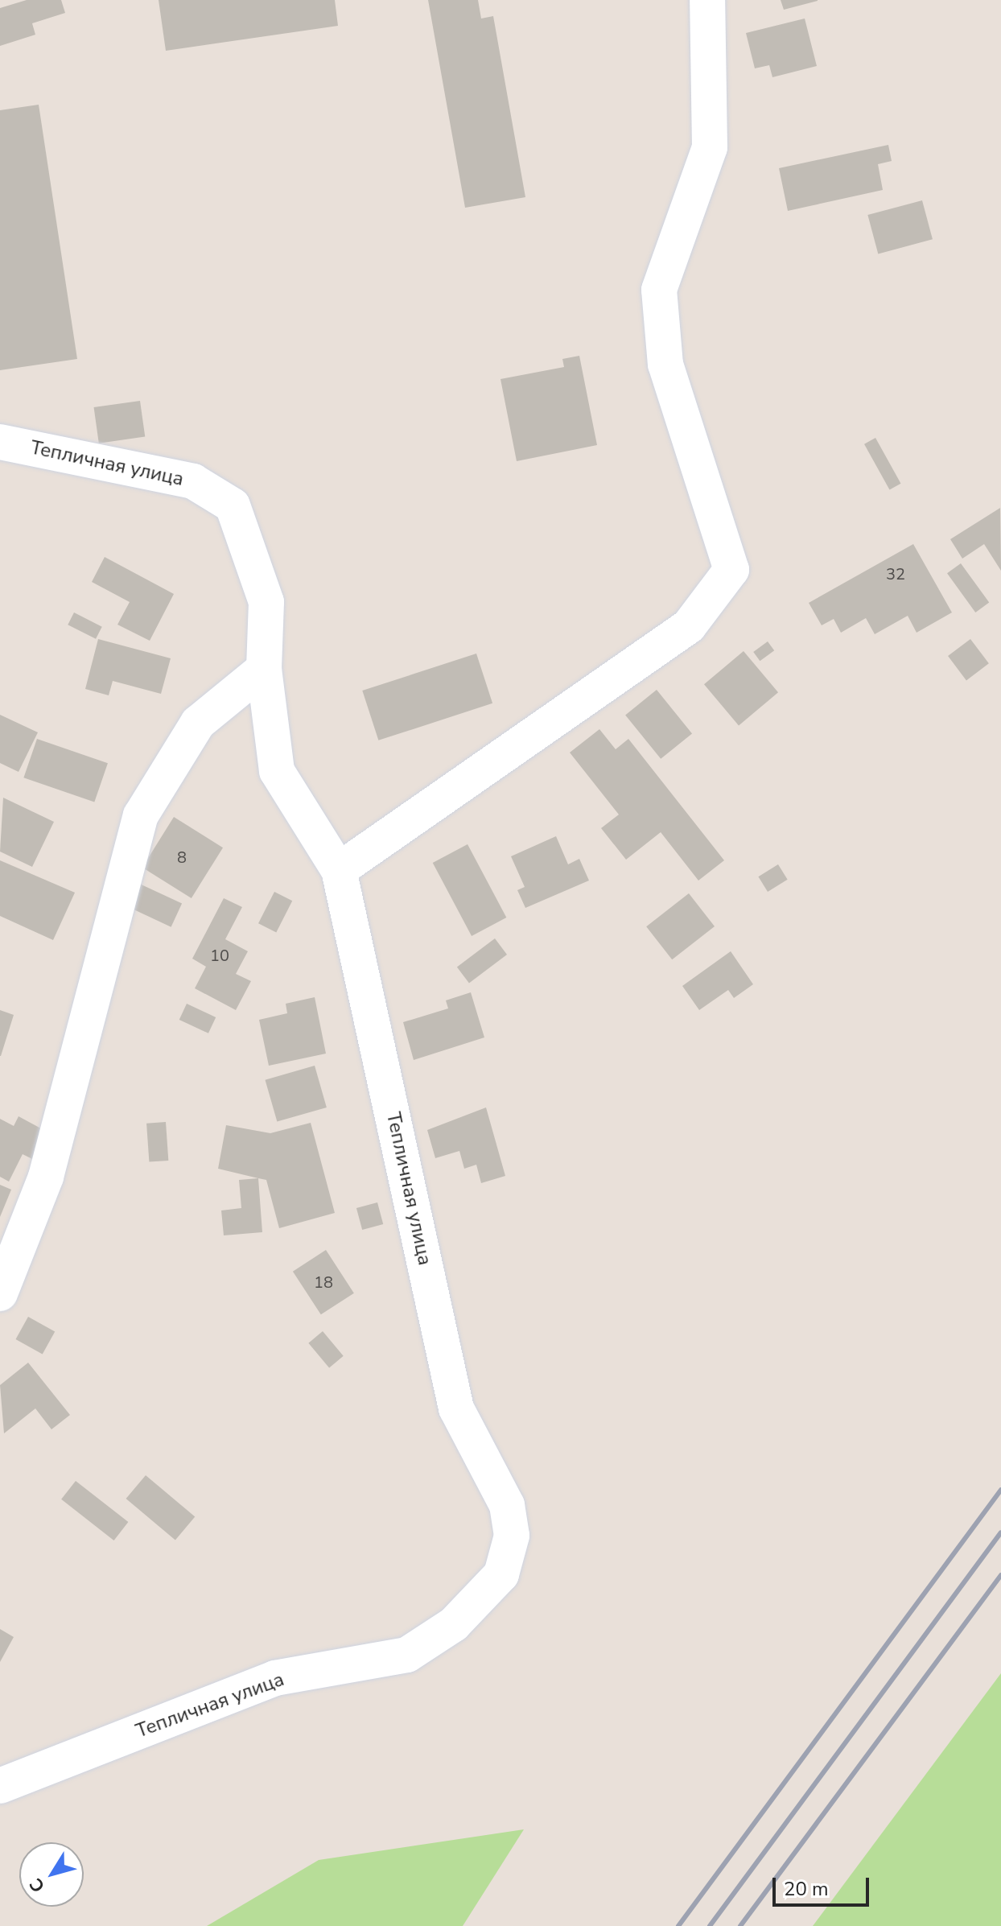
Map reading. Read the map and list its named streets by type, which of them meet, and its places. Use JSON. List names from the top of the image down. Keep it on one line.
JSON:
{"streets":{"street":["Тепличная улица"]},"house_numbers":["32","8","10","18"],"scale_bar":"20 m","north":"bottom left"}
